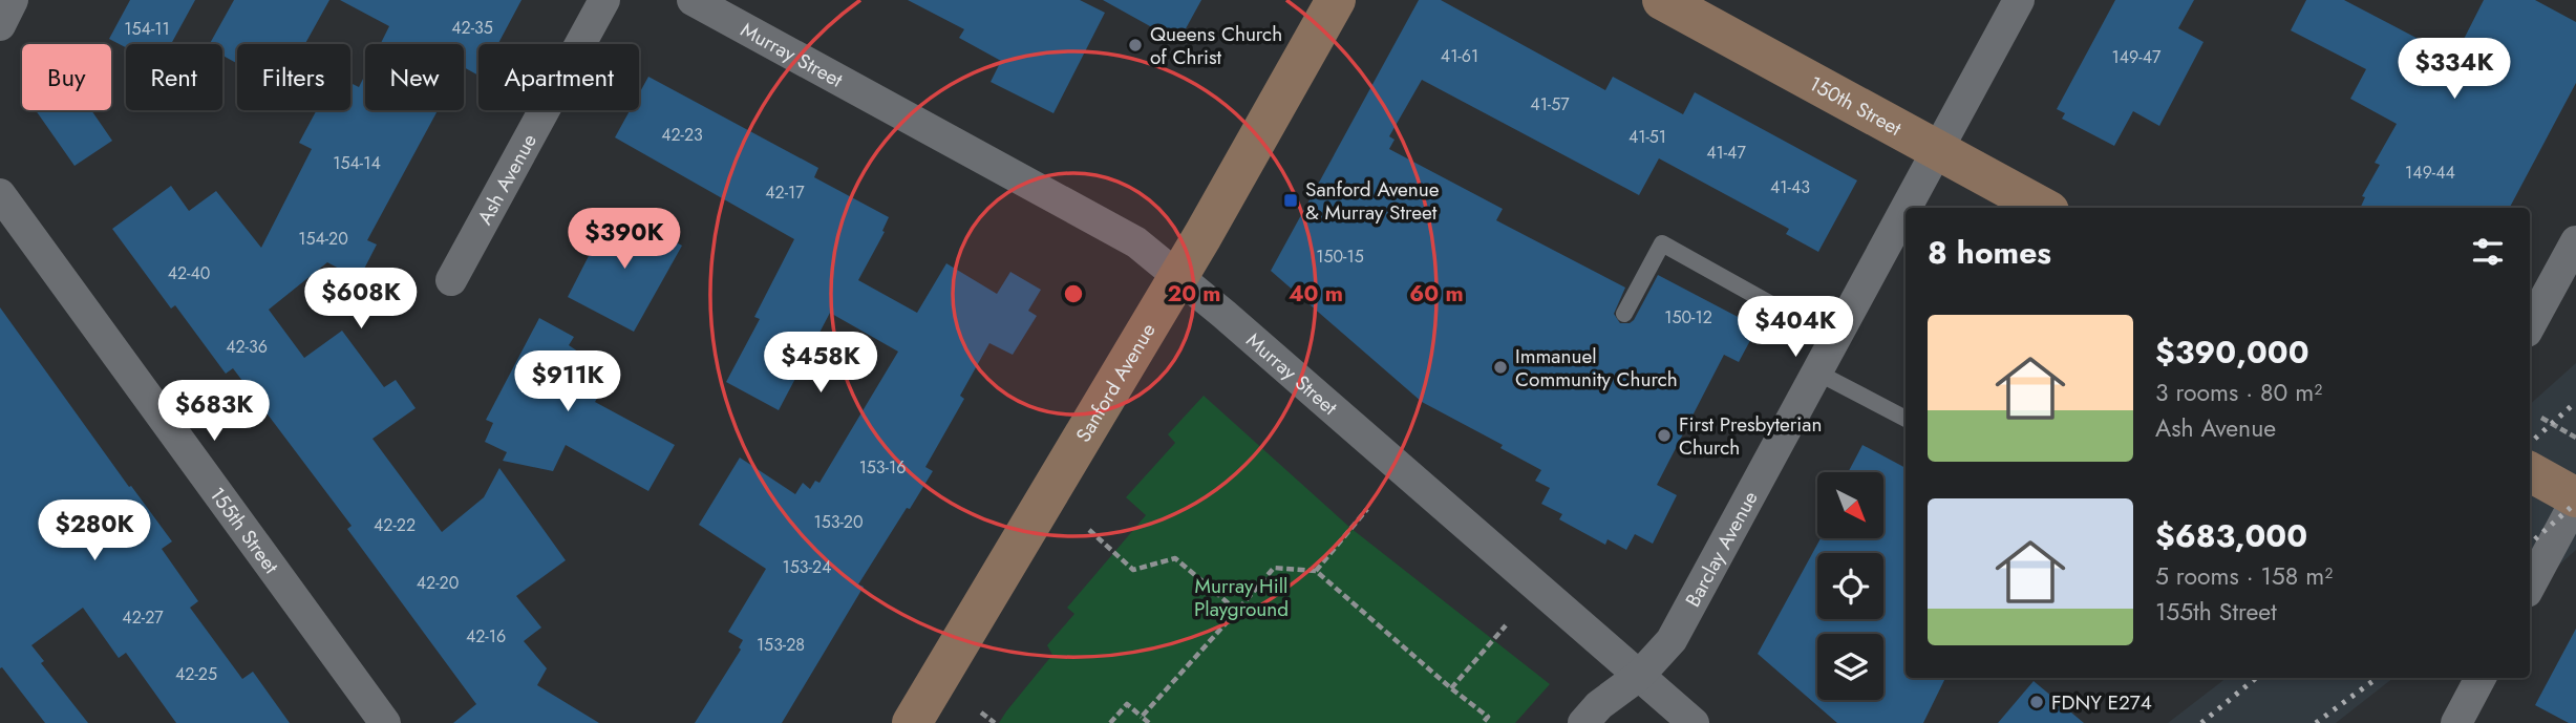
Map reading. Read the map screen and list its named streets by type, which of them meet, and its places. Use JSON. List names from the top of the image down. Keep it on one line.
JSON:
{"streets":{"street":["Murray Street","150th Street","Ash Avenue","Sanford Avenue","155th Street","Barclay Avenue"]},"crossings":[["Murray Street","Sanford Avenue"],["Murray Street","Barclay Avenue"],["150th Street","Barclay Avenue"]],"parks":["Murray Hill Playground"],"places":{"other":["Queens Church of Christ","Immanuel Community Church","First Presbyterian Church","FDNY E274"],"transit":["Sanford Avenue & Murray Street"]},"house_numbers":["42-35","154-11","41-61","149-47","41-57","42-23","41-51","41-47","154-14","149-44","41-43","42-17","154-20","150-15","42-40","150-12","42-36","153-16","153-20","42-22","153-24","42-20","42-27","42-16","153-28","42-25"],"north":"bottom right","page":{"price":["$334K","$390K","$608K","$404K","$458K","$911K","$683K","$280K"],"chip":["Buy","Rent","Filters","New","Apartment"],"heading":"8 homes","list":[{"name":"$390,000","note":"3 rooms · 80 m² · Ash Avenue"},{"name":"$683,000","note":"5 rooms · 158 m² · 155th Street"}]},"rings":["20 m","40 m","60 m"]}
